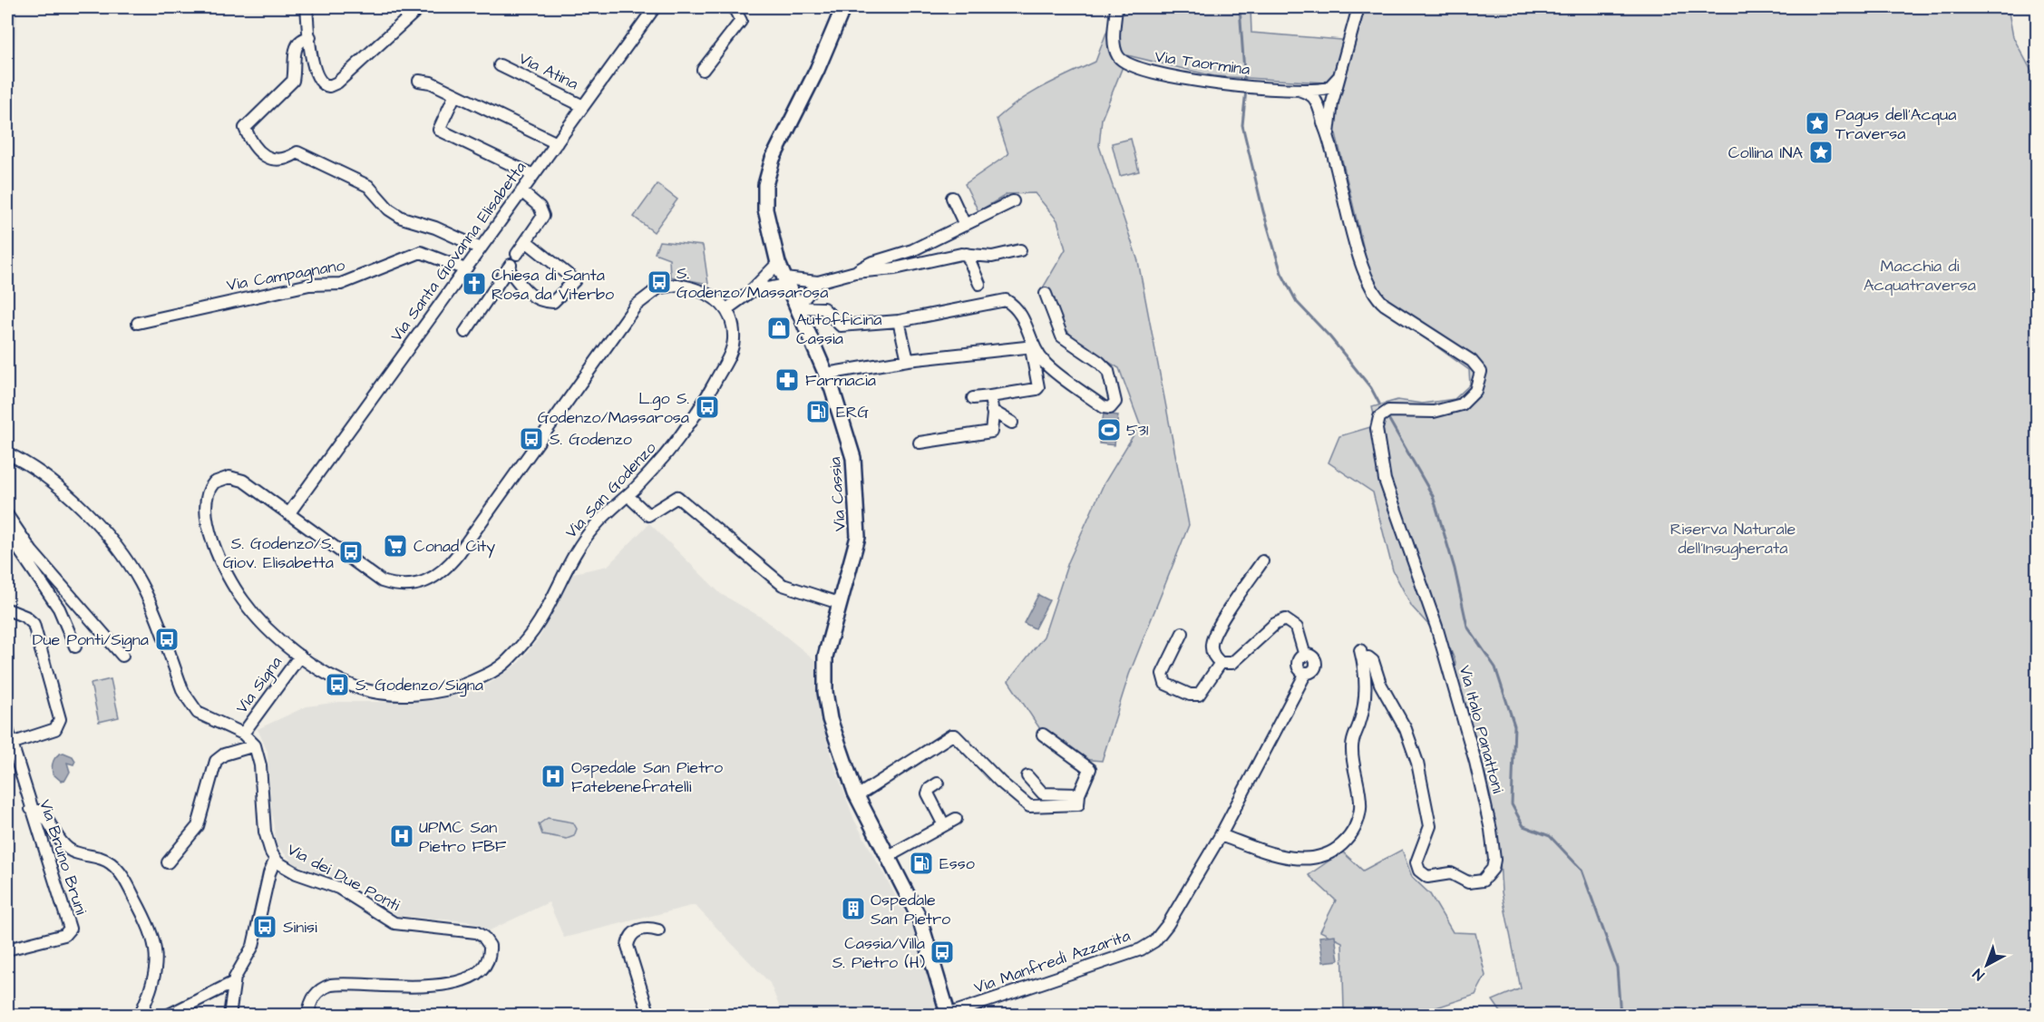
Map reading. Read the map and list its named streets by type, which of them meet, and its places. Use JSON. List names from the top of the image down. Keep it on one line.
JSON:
{"streets":{"main road":["Via Cassia"],"street":["Via Taormina","Via Atina","Via Santa Giovanna Elisabetta","Via Campagnano","Via San Godenzo","Via Signa","Via Italo Panattoni","Via Bruno Bruni","Via dei Due Ponti","Via Manfredi Azzarita"]},"crossings":[["Via Atina","Via Santa Giovanna Elisabetta"],["Via Santa Giovanna Elisabetta","Via Campagnano"],["Via Santa Giovanna Elisabetta","Via San Godenzo"],["Via San Godenzo","Via Signa"],["Via Cassia","Via Manfredi Azzarita"],["Via Italo Panattoni","Via Manfredi Azzarita"]],"parks":["Macchia di Acquatraversa","Riserva Naturale dell'Insugherata"],"places":{"place":["Pagus dell'Acqua Traversa","Collina INA"],"bus stop":["S. Godenzo/Massarosa","L.go S. Godenzo/Massarosa","S. Godenzo","S. Godenzo/S. Giov. Elisabetta","Due Ponti/Signa","S. Godenzo/Signa","Sinisi","Cassia/Villa S. Pietro (H)"],"church":["Chiesa di Santa Rosa da Viterbo"],"shop":["Autofficina Cassia"],"pharmacy":["Farmacia"],"fuel station":["ERG","Esso"],"sports":["531"],"supermarket":["Conad City"],"hospital":["Ospedale San Pietro Fatebenefratelli","UPMC San Pietro FBF"],"building":["Ospedale San Pietro"]},"north":"bottom left"}
